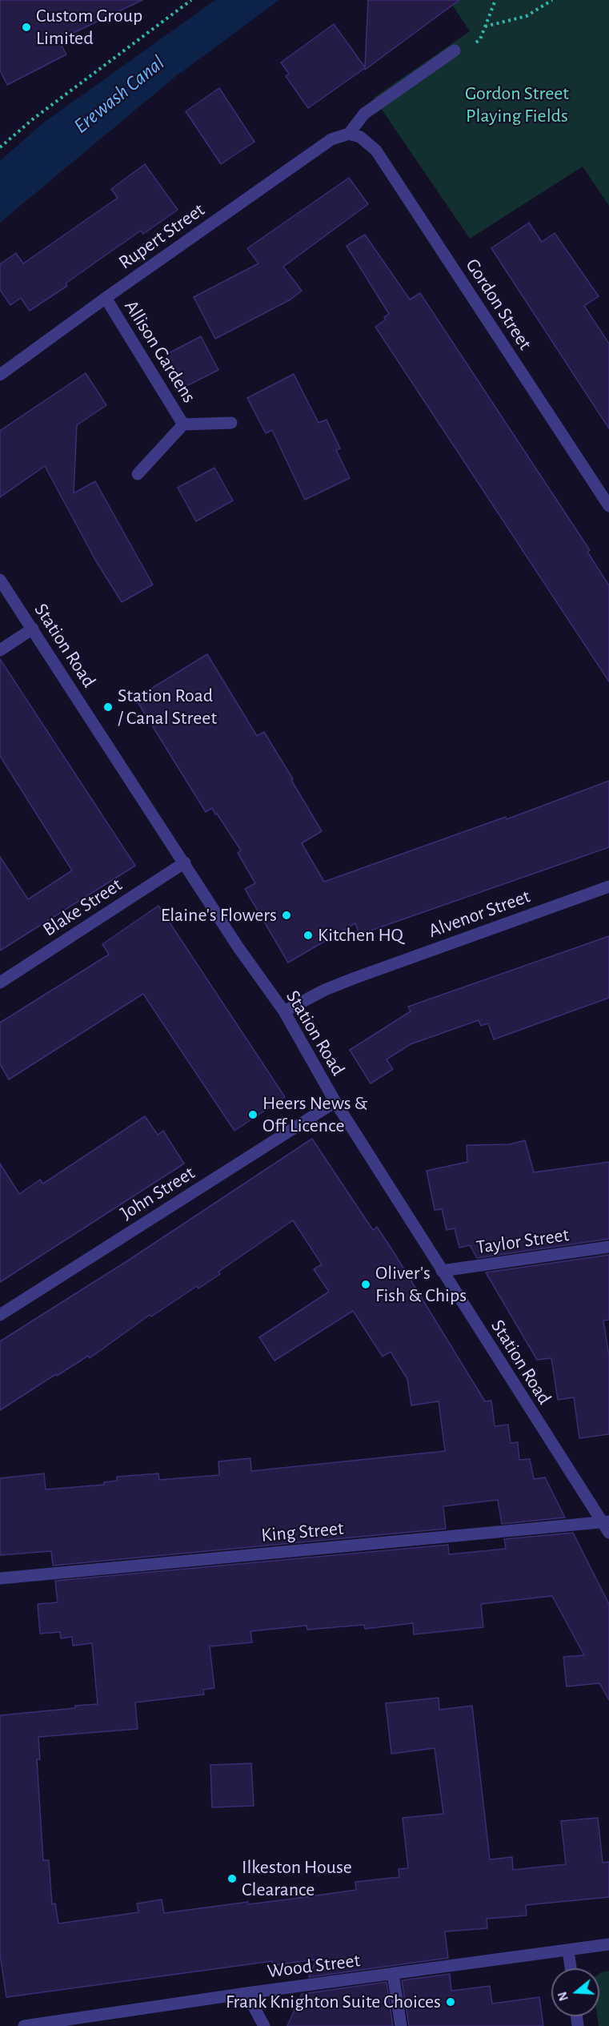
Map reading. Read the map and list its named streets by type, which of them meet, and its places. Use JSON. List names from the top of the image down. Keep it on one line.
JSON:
{"streets":{"street":["Rupert Street","Gordon Street","Allison Gardens","Station Road","Blake Street","Alvenor Street","John Street","Taylor Street","King Street","Wood Street"]},"crossings":[["Rupert Street","Gordon Street"],["Rupert Street","Allison Gardens"],["Station Road","Blake Street"],["Station Road","Alvenor Street"],["Station Road","John Street"],["Station Road","Taylor Street"],["Station Road","King Street"]],"water":["Erewash Canal"],"parks":["Gordon Street Playing Fields"],"places":["Custom Group Limited","Station Road / Canal Street","Elaine's Flowers","Kitchen HQ","Heers News & Off Licence","Oliver's Fish & Chips","Ilkeston House Clearance","Frank Knighton Suite Choices"],"north":"left"}
